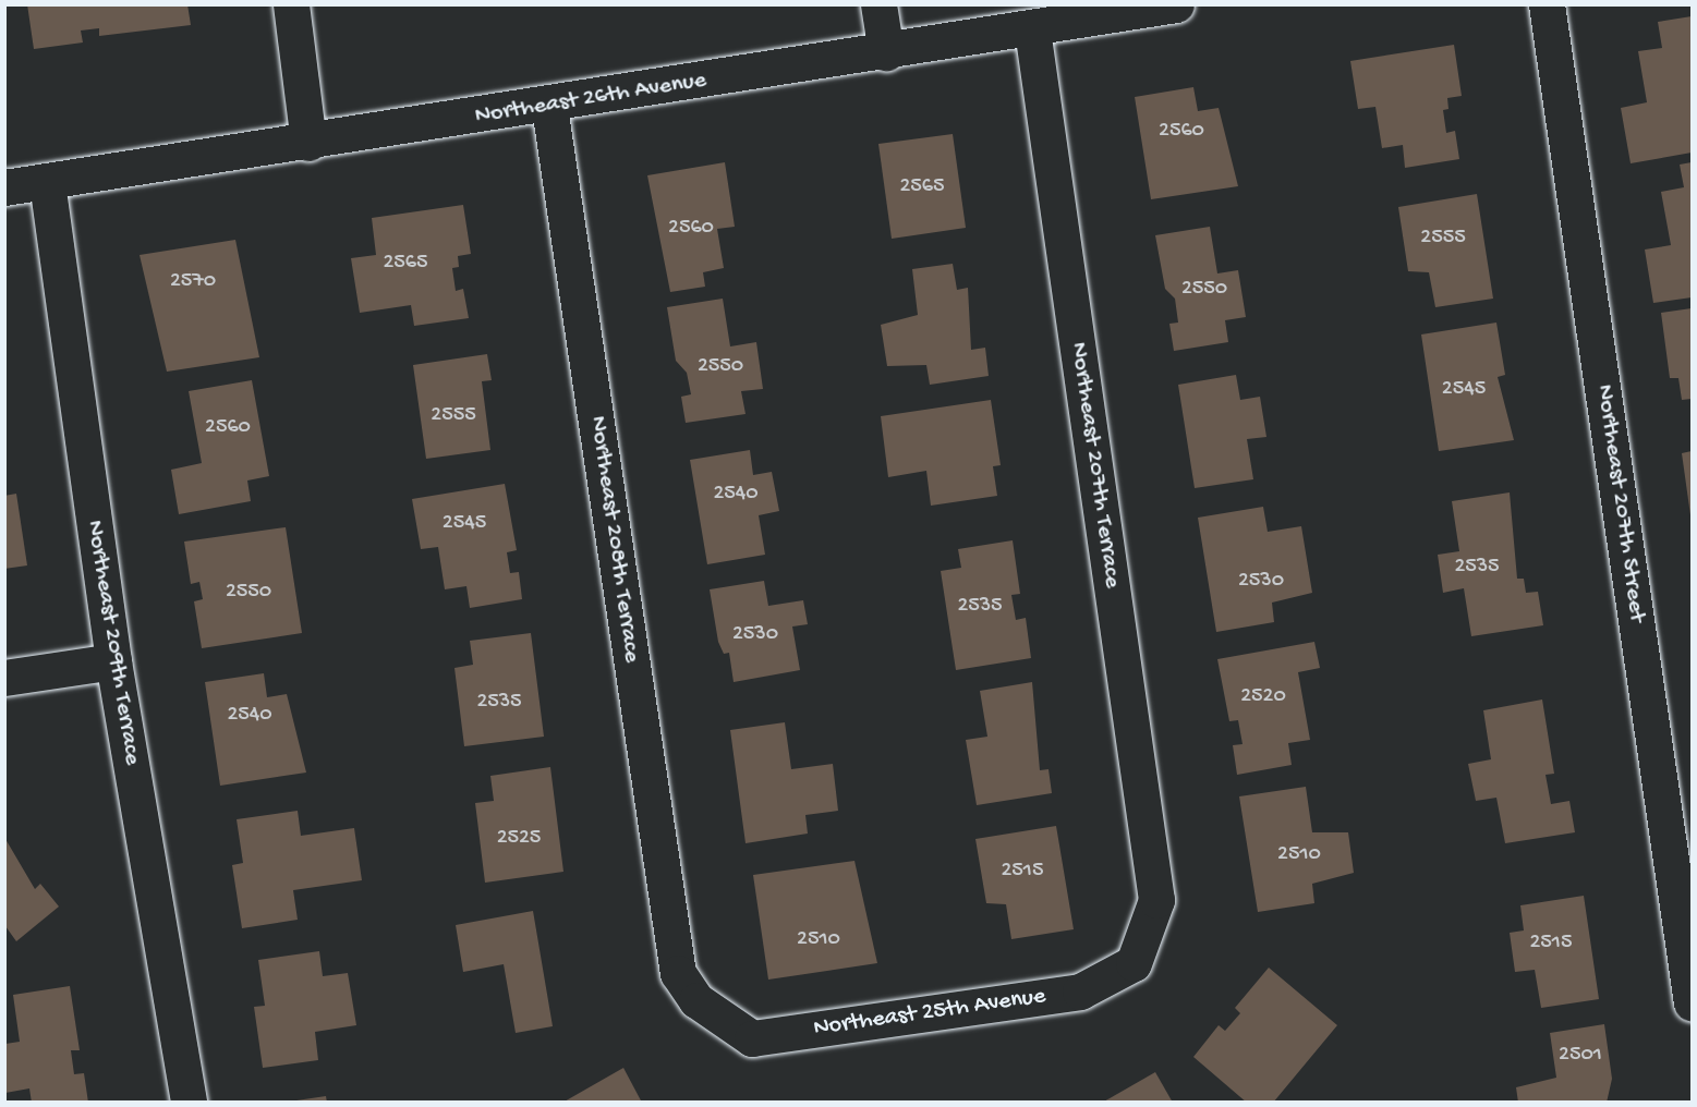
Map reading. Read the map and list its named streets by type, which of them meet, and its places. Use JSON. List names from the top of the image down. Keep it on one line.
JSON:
{"streets":{"street":["Northeast 26th Avenue","Northeast 207th Terrace","Northeast 207th Street","Northeast 208th Terrace","Northeast 209th Terrace","Northeast 25th Avenue"]},"crossings":[["Northeast 26th Avenue","Northeast 207th Terrace"],["Northeast 26th Avenue","Northeast 208th Terrace"],["Northeast 26th Avenue","Northeast 209th Terrace"],["Northeast 207th Terrace","Northeast 25th Avenue"],["Northeast 208th Terrace","Northeast 25th Avenue"]],"house_numbers":["2560","2565","2560","2555","2565","2570","2550","2550","2545","2555","2560","2540","2545","2535","2530","2550","2535","2530","2520","2535","2540","2525","2510","2515","2510","2515","2501"]}
